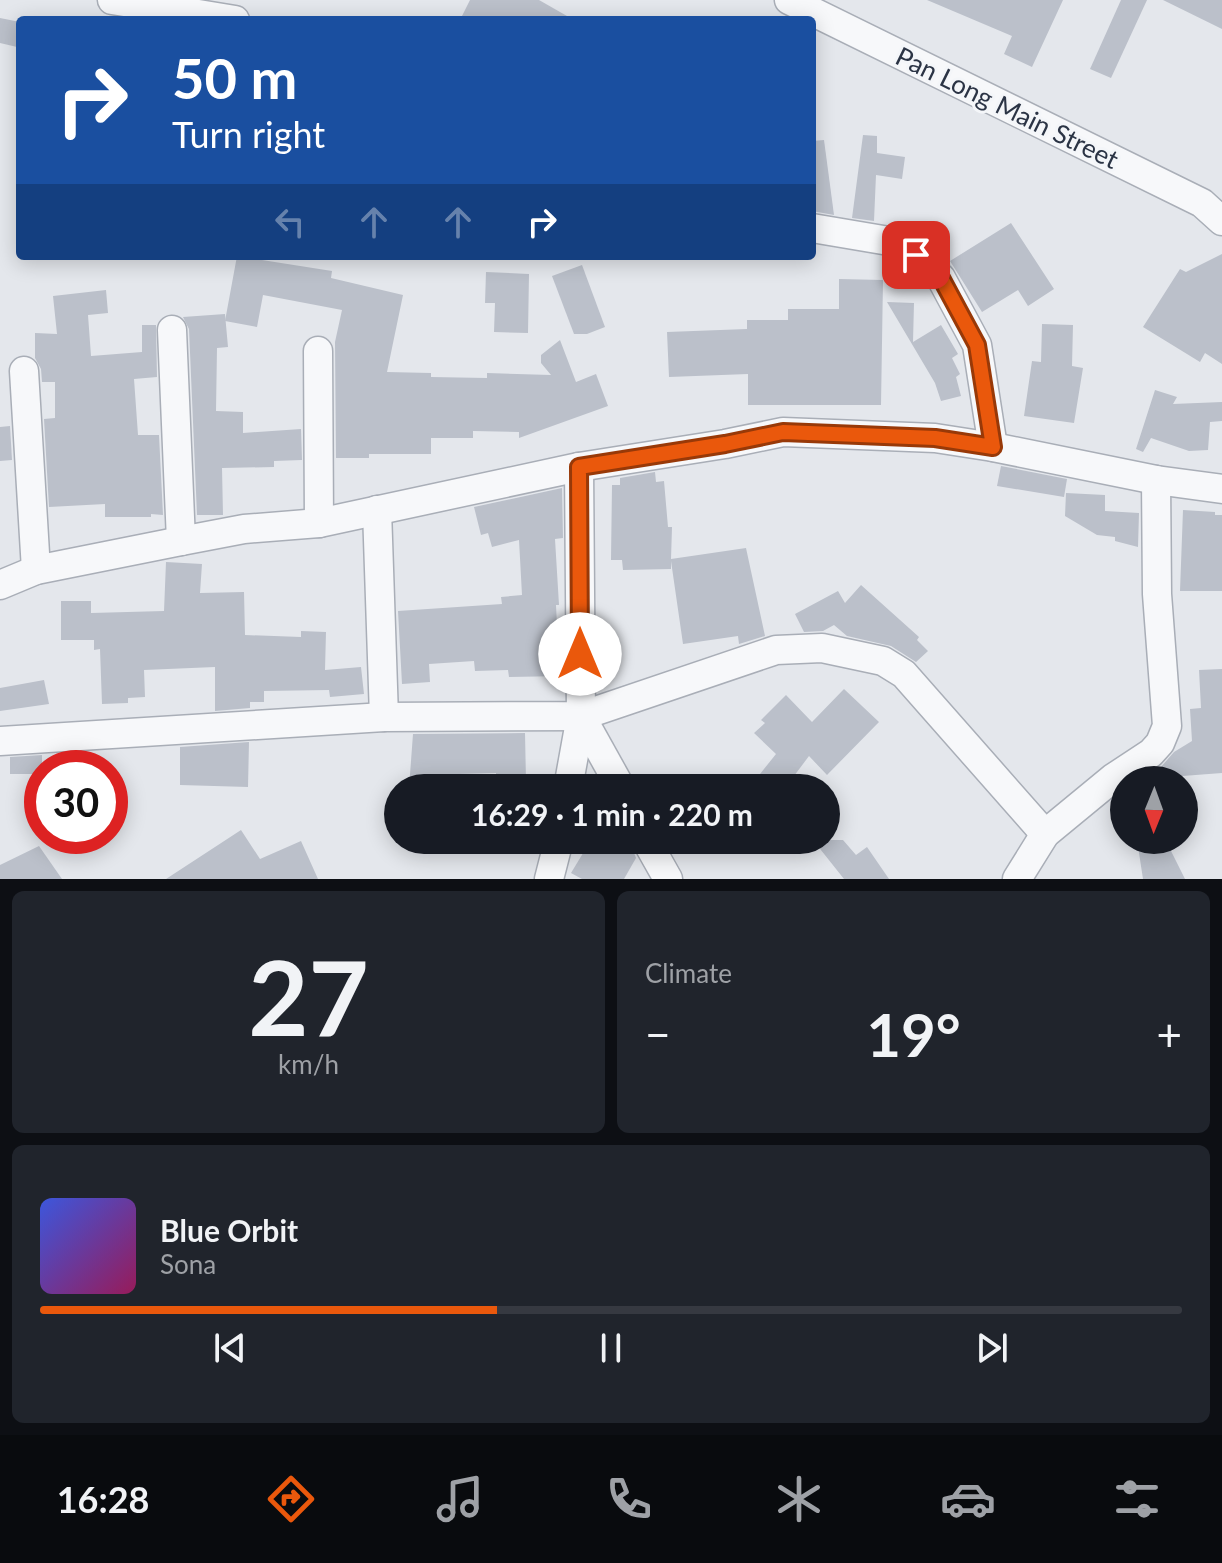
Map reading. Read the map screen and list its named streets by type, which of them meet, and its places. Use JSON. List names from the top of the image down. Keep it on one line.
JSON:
{"streets":{"street":["Pan Long Main Street"]},"north":"bottom","page":{"turn":["50 m","Turn right"],"limit":"30","trip":"16:29 · 1 min · 220 m","tile":[["27","km/h"],"Climate"],"heat":["−","19°","+"],"song":["Blue Orbit","Sona"],"tabs":"16:28"}}
